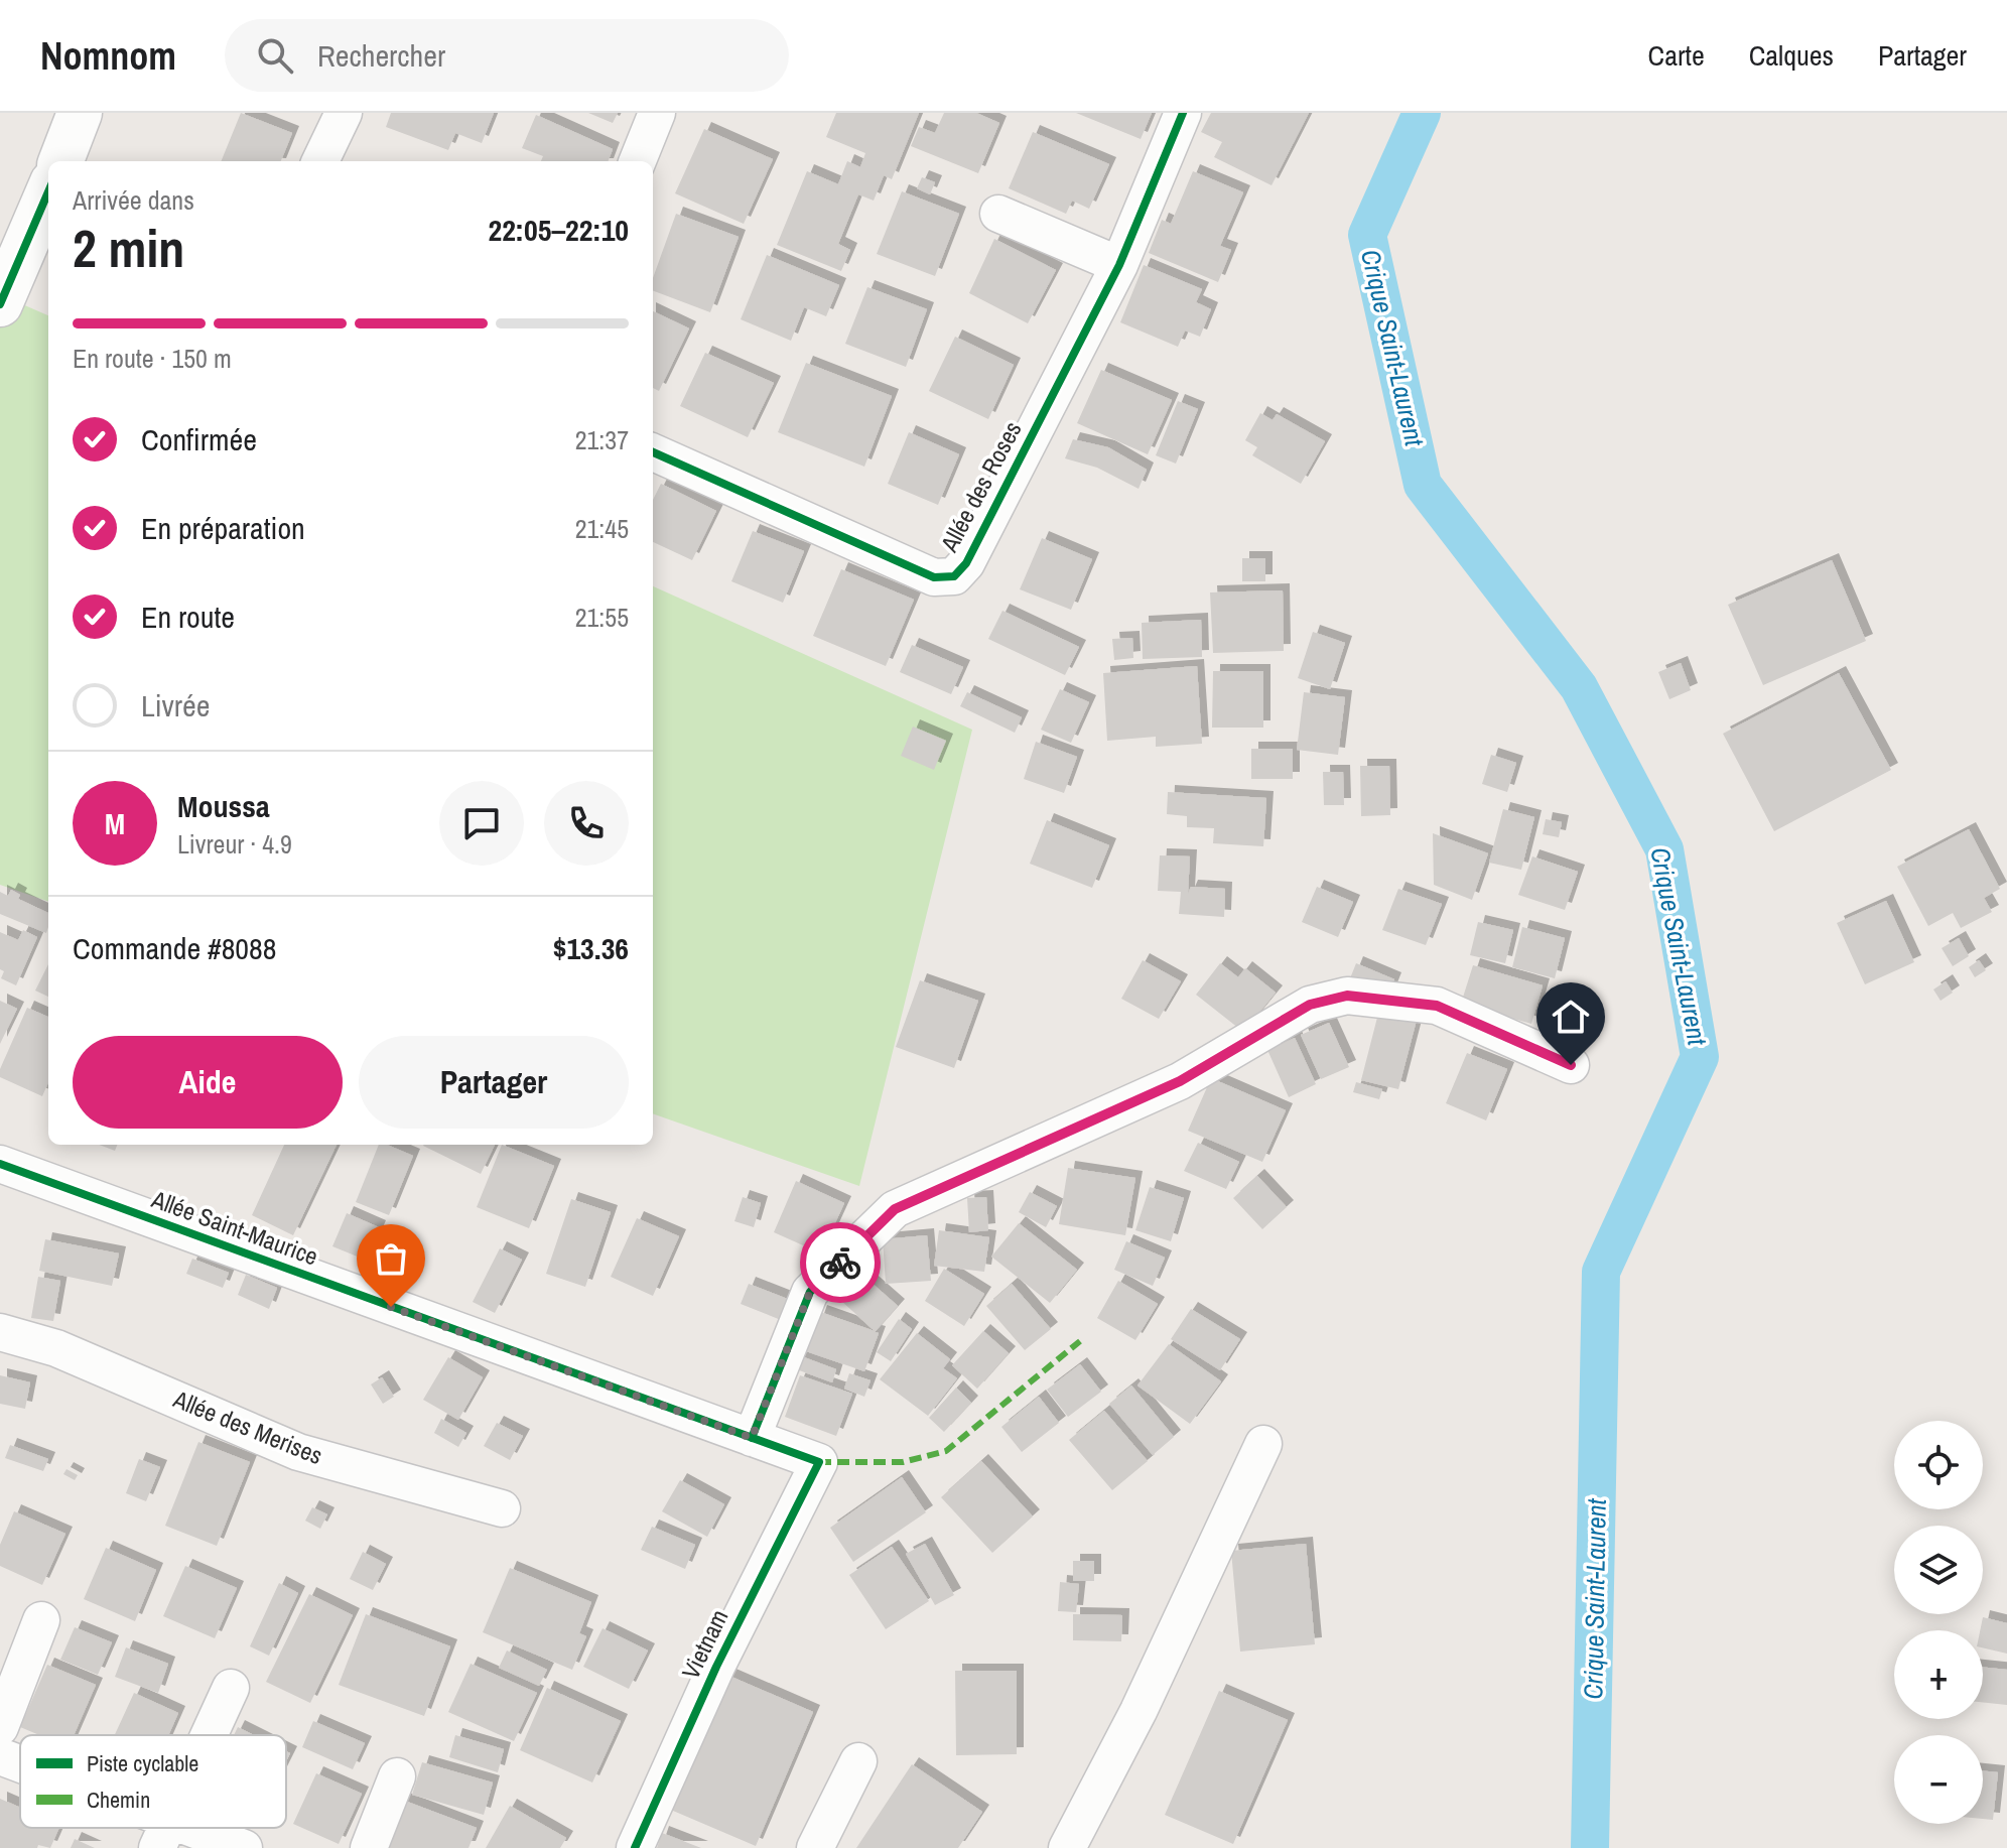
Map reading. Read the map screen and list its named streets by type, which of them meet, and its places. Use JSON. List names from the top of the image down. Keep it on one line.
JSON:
{"streets":{"street":["Allée des Roses","Allée Saint-Maurice","Allée des Merises","Vietnam"]},"crossings":[["Allée Saint-Maurice","Vietnam"]],"water":["Crique Saint-Laurent"],"legend":["Piste cyclable","Chemin"],"page":{"header":"Nomnom","search":"Rechercher","nav":["Carte","Calques","Partager"],"heading":["2 min","Arrivée dans","22:05–22:10"],"panel":["Moussa","Livreur · 4.9","Commande #8088","$13.36"],"bar":"En route · 150 m","list":[["Confirmée","21:37"],["En préparation","21:45"],["En route","21:55"],"Livrée"],"round":"M","buttons":["Aide","Partager"],"map_buttons":["+","−"]}}
